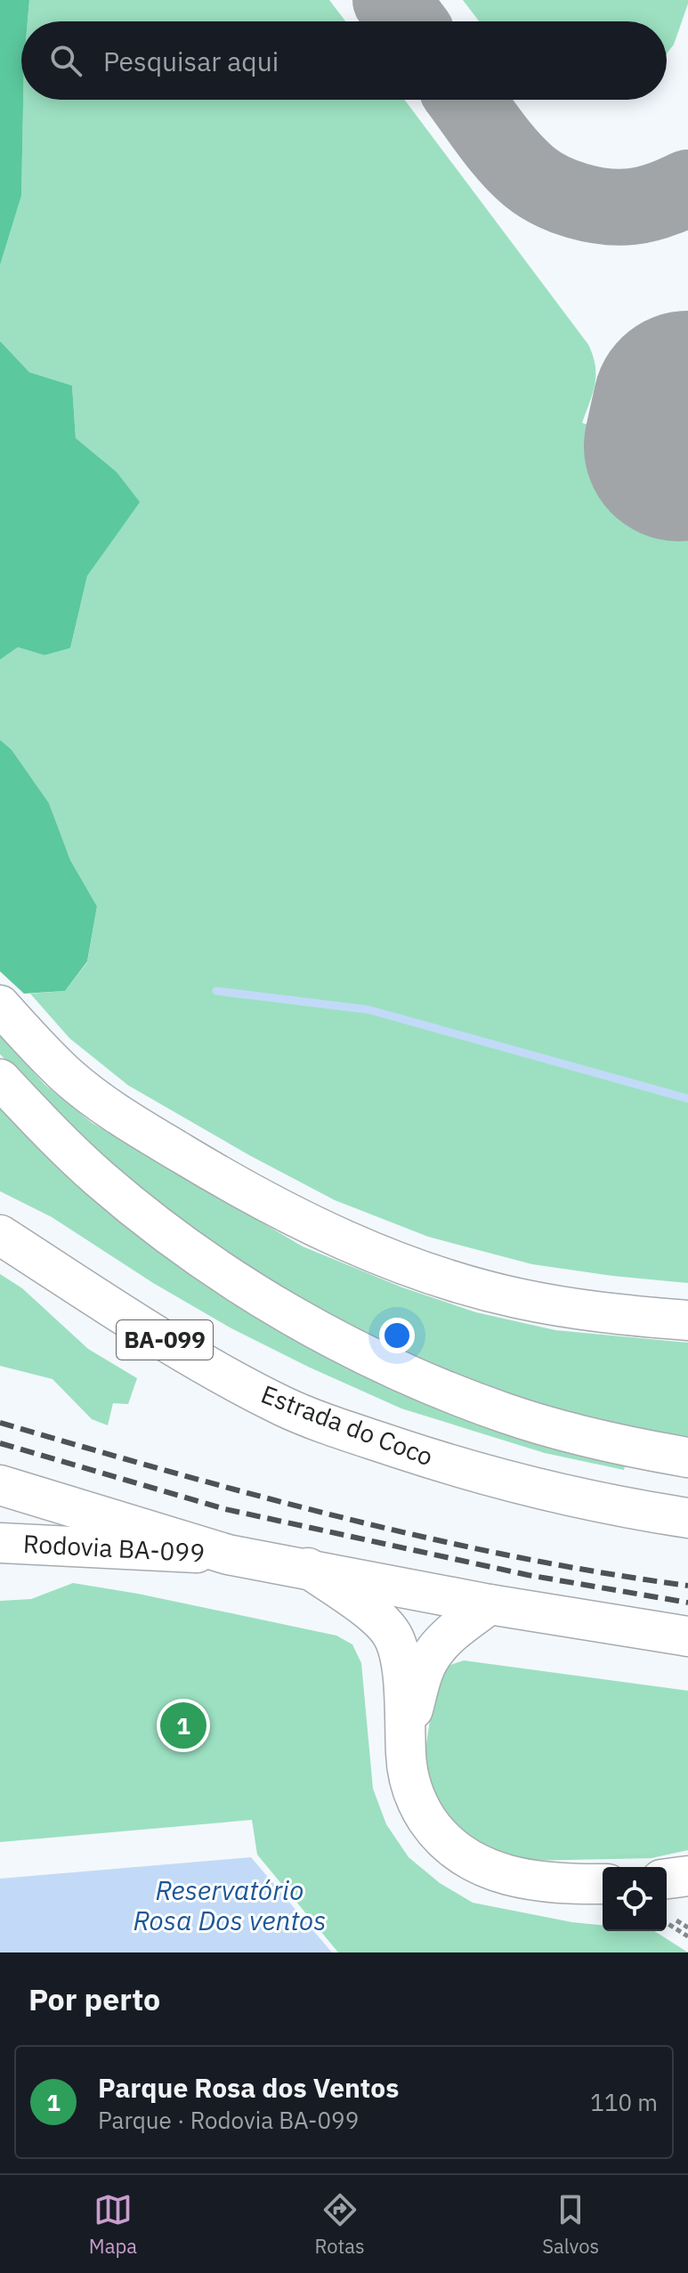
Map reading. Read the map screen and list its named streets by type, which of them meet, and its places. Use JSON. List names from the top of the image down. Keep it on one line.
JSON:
{"streets":{"main road":["BA-099","Estrada do Coco","Rodovia BA-099"]},"water":["Reservatório Rosa Dos ventos"],"page":{"search":"Pesquisar aqui","pins":"1","heading":"Por perto","list":[{"mark":"1","name":"Parque Rosa dos Ventos","note":"Parque · Rodovia BA-099","value":"110 m"}],"nav":["Mapa","Rotas","Salvos"]}}
